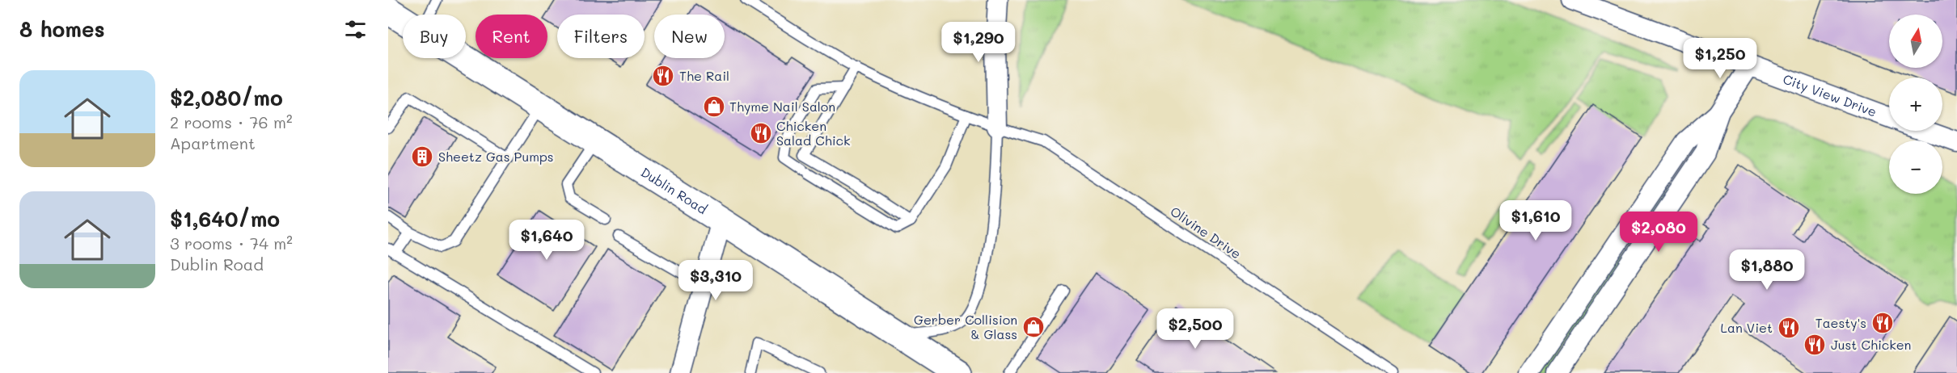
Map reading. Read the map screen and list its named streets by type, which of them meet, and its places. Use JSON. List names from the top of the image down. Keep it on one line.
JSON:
{"streets":{"main road":["Dublin Road"],"street":["City View Drive"],"lane":["Olivine Drive"]},"places":{"restaurant":["The Rail","Chicken Salad Chick","Taesty's","Lan Viet","Just Chicken"],"shop":["Thyme Nail Salon","Gerber Collision & Glass"],"building":["Sheetz Gas Pumps"]},"north":"top","page":{"heading":"8 homes","map_buttons":["+","−"],"chip":["Buy","Rent","Filters","New"],"price":["$1,290","$1,250","$1,610","$2,080","$1,640","$1,880","$3,310","$2,500"],"list":[{"name":"$2,080/mo","note":"2 rooms · 76 m² · Apartment"},{"name":"$1,640/mo","note":"3 rooms · 74 m² · Dublin Road"}]}}
